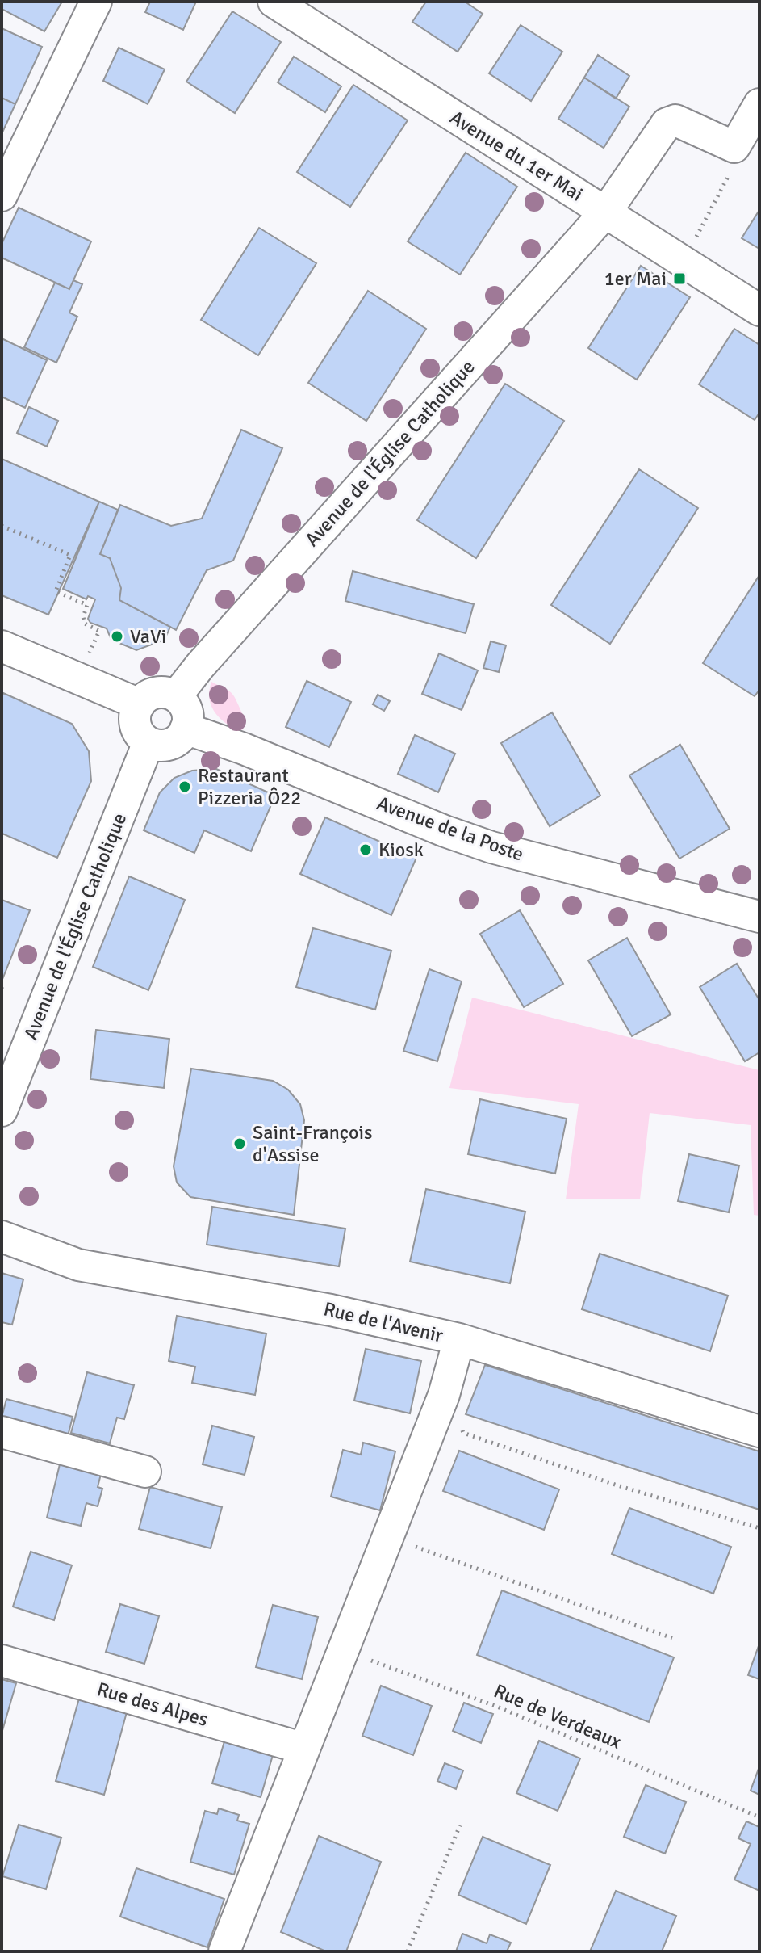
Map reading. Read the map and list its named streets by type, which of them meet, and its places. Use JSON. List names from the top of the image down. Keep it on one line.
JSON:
{"streets":{"street":["Avenue du 1er Mai","Avenue de l'Église Catholique","Avenue de la Poste","Rue de l'Avenir","Rue des Alpes"],"path":["Rue de Verdeaux"]},"crossings":[["Avenue du 1er Mai","Avenue de l'Église Catholique"],["Avenue de l'Église Catholique","Avenue de la Poste"]],"places":{"transit":["1er Mai"],"other":["VaVi","Restaurant Pizzeria Ô22","Kiosk","Saint-François d'Assise"]}}
